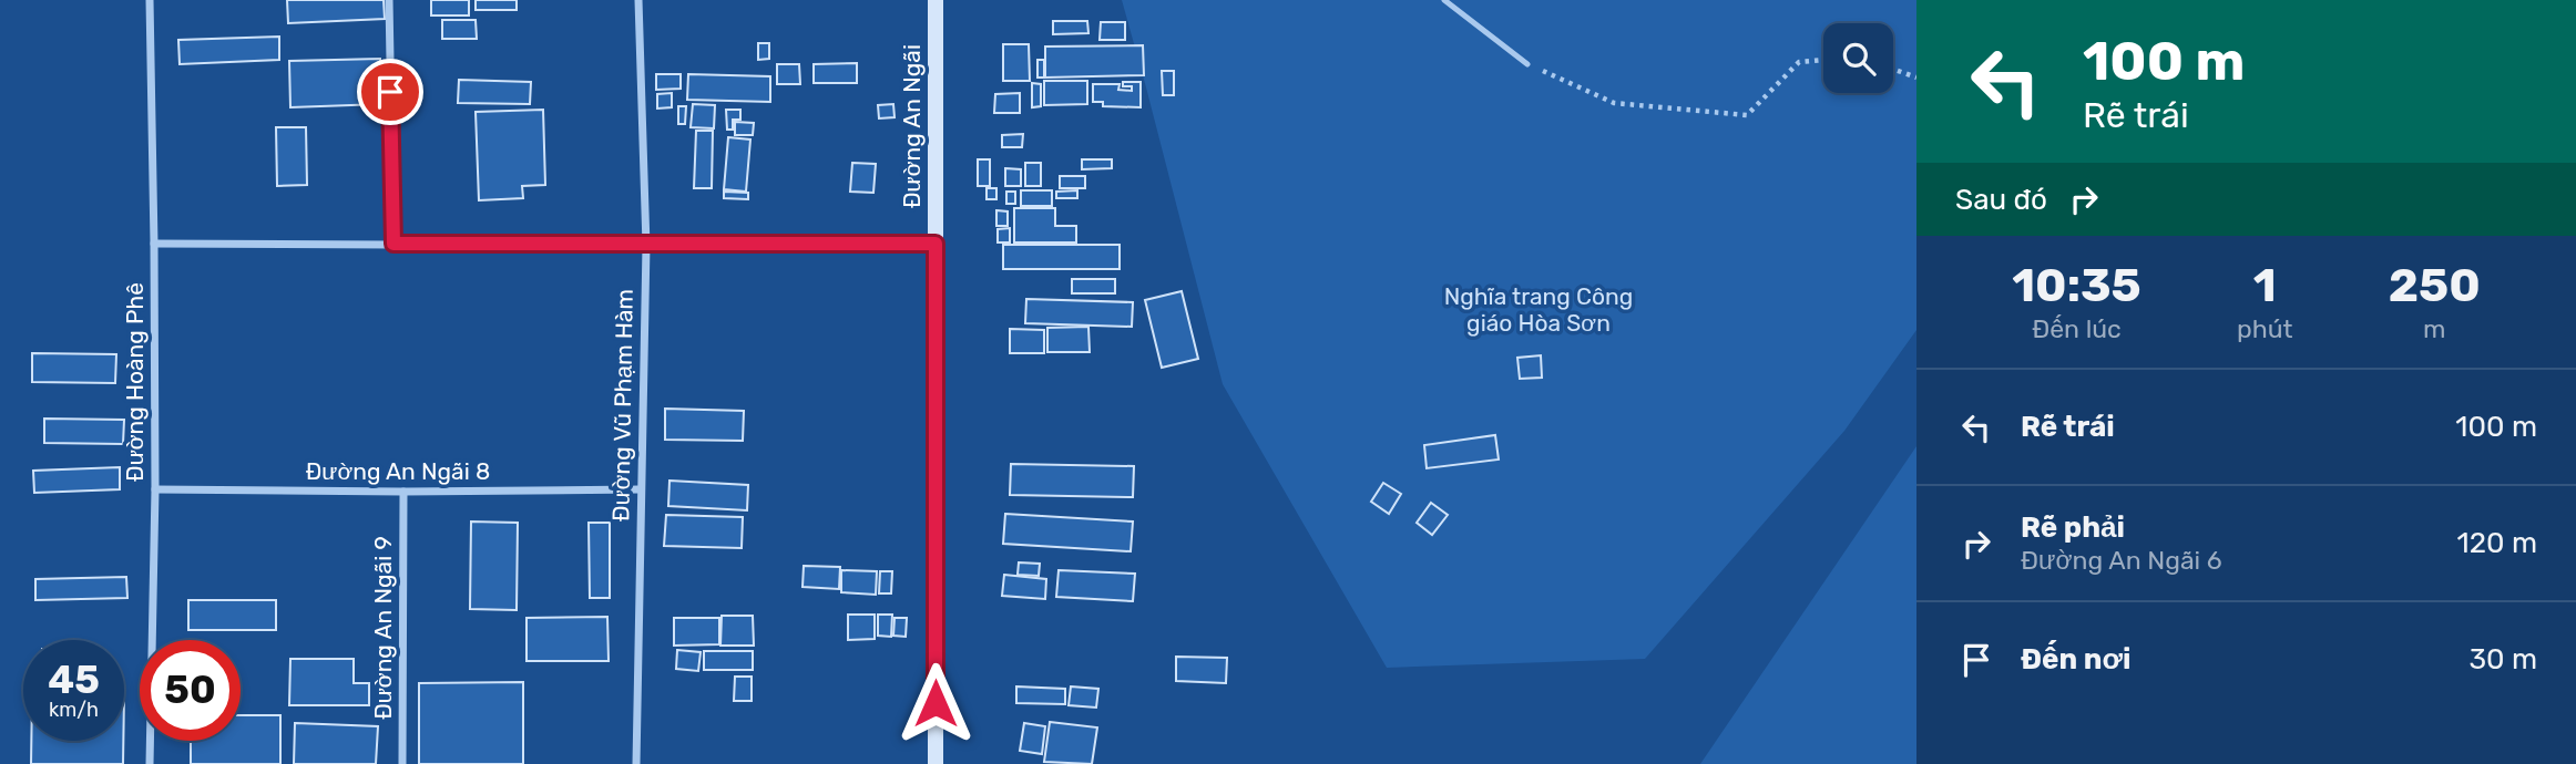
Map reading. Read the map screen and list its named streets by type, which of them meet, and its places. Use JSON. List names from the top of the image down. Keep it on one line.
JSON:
{"streets":{"main road":["Đường An Ngãi"],"street":["Đường Hoàng Phê","Đường Vũ Phạm Hàm","Đường An Ngãi 8","Đường An Ngãi 9"]},"crossings":[["Đường Hoàng Phê","Đường An Ngãi 8"],["Đường Vũ Phạm Hàm","Đường An Ngãi 8"],["Đường An Ngãi 8","Đường An Ngãi 9"]],"parks":["Nghĩa trang Công giáo Hòa Sơn"],"page":{"turn":["100 m","Rẽ trái"],"then":"Sau đó","eta":["10:35","Đến lúc","1","phút","250","m"],"list":[{"name":"Rẽ trái","value":"100 m"},{"name":"Rẽ phải","note":"Đường An Ngãi 6","value":"120 m"},{"name":"Đến nơi","value":"30 m"}],"speed":"45 km/h","limit":"50"}}
